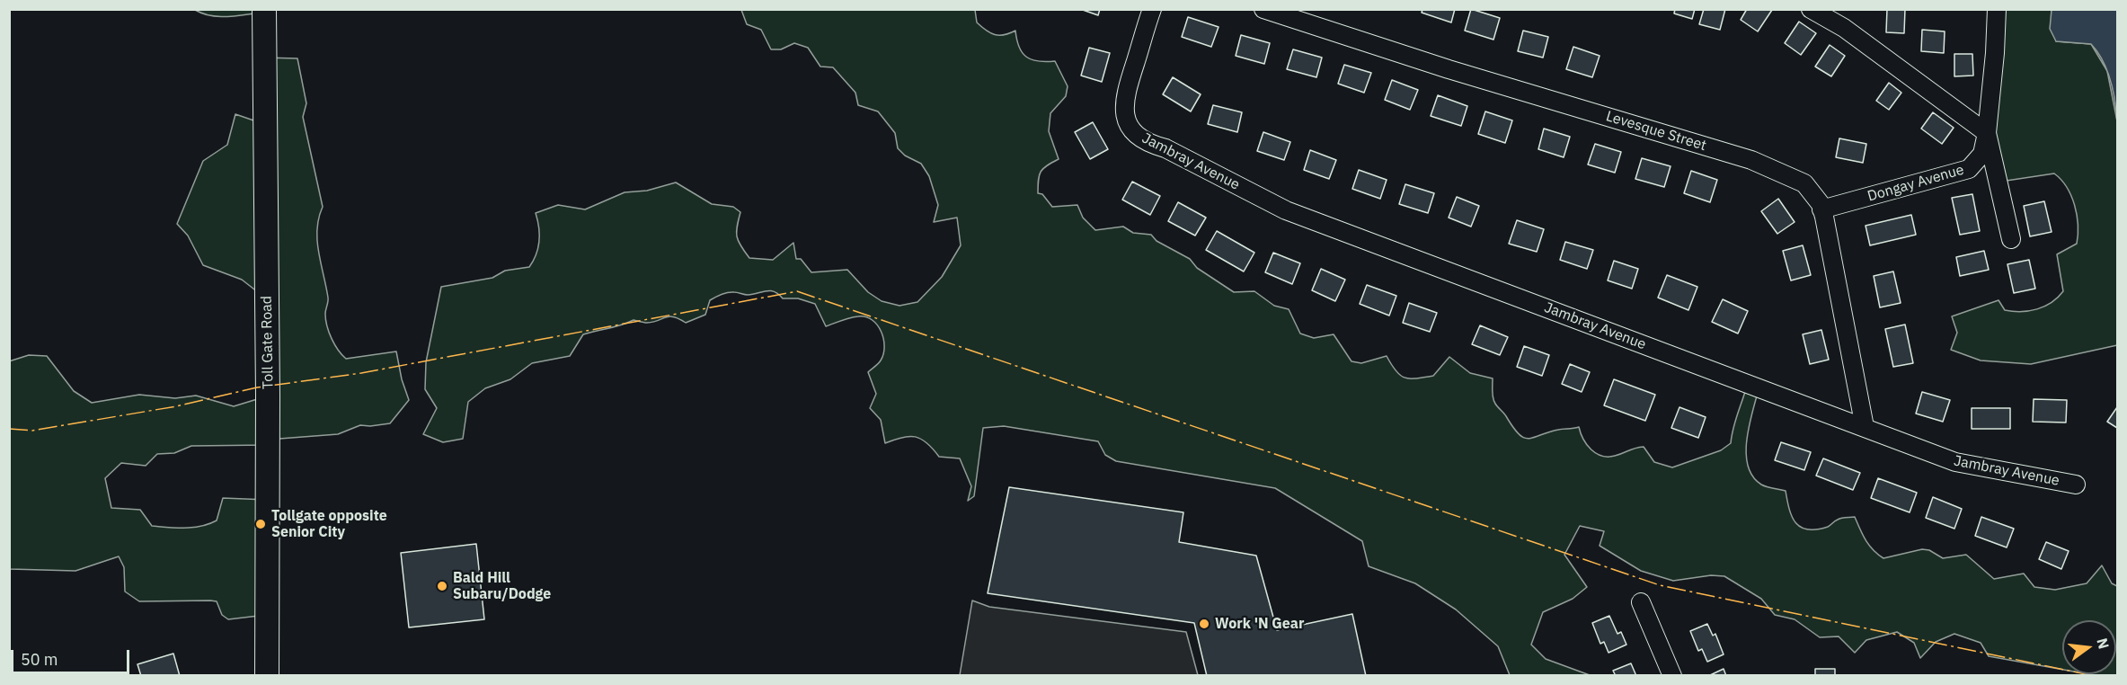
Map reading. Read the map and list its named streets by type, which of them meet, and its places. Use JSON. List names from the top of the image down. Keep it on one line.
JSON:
{"streets":{"main road":["Toll Gate Road"],"street":["Levesque Street","Jambray Avenue","Dongay Avenue"]},"crossings":[["Levesque Street","Jambray Avenue"],["Levesque Street","Dongay Avenue"]],"places":["Tollgate opposite Senior City","Bald Hill Subaru/Dodge","Work 'N Gear"],"scale_bar":"50 m","north":"right"}
